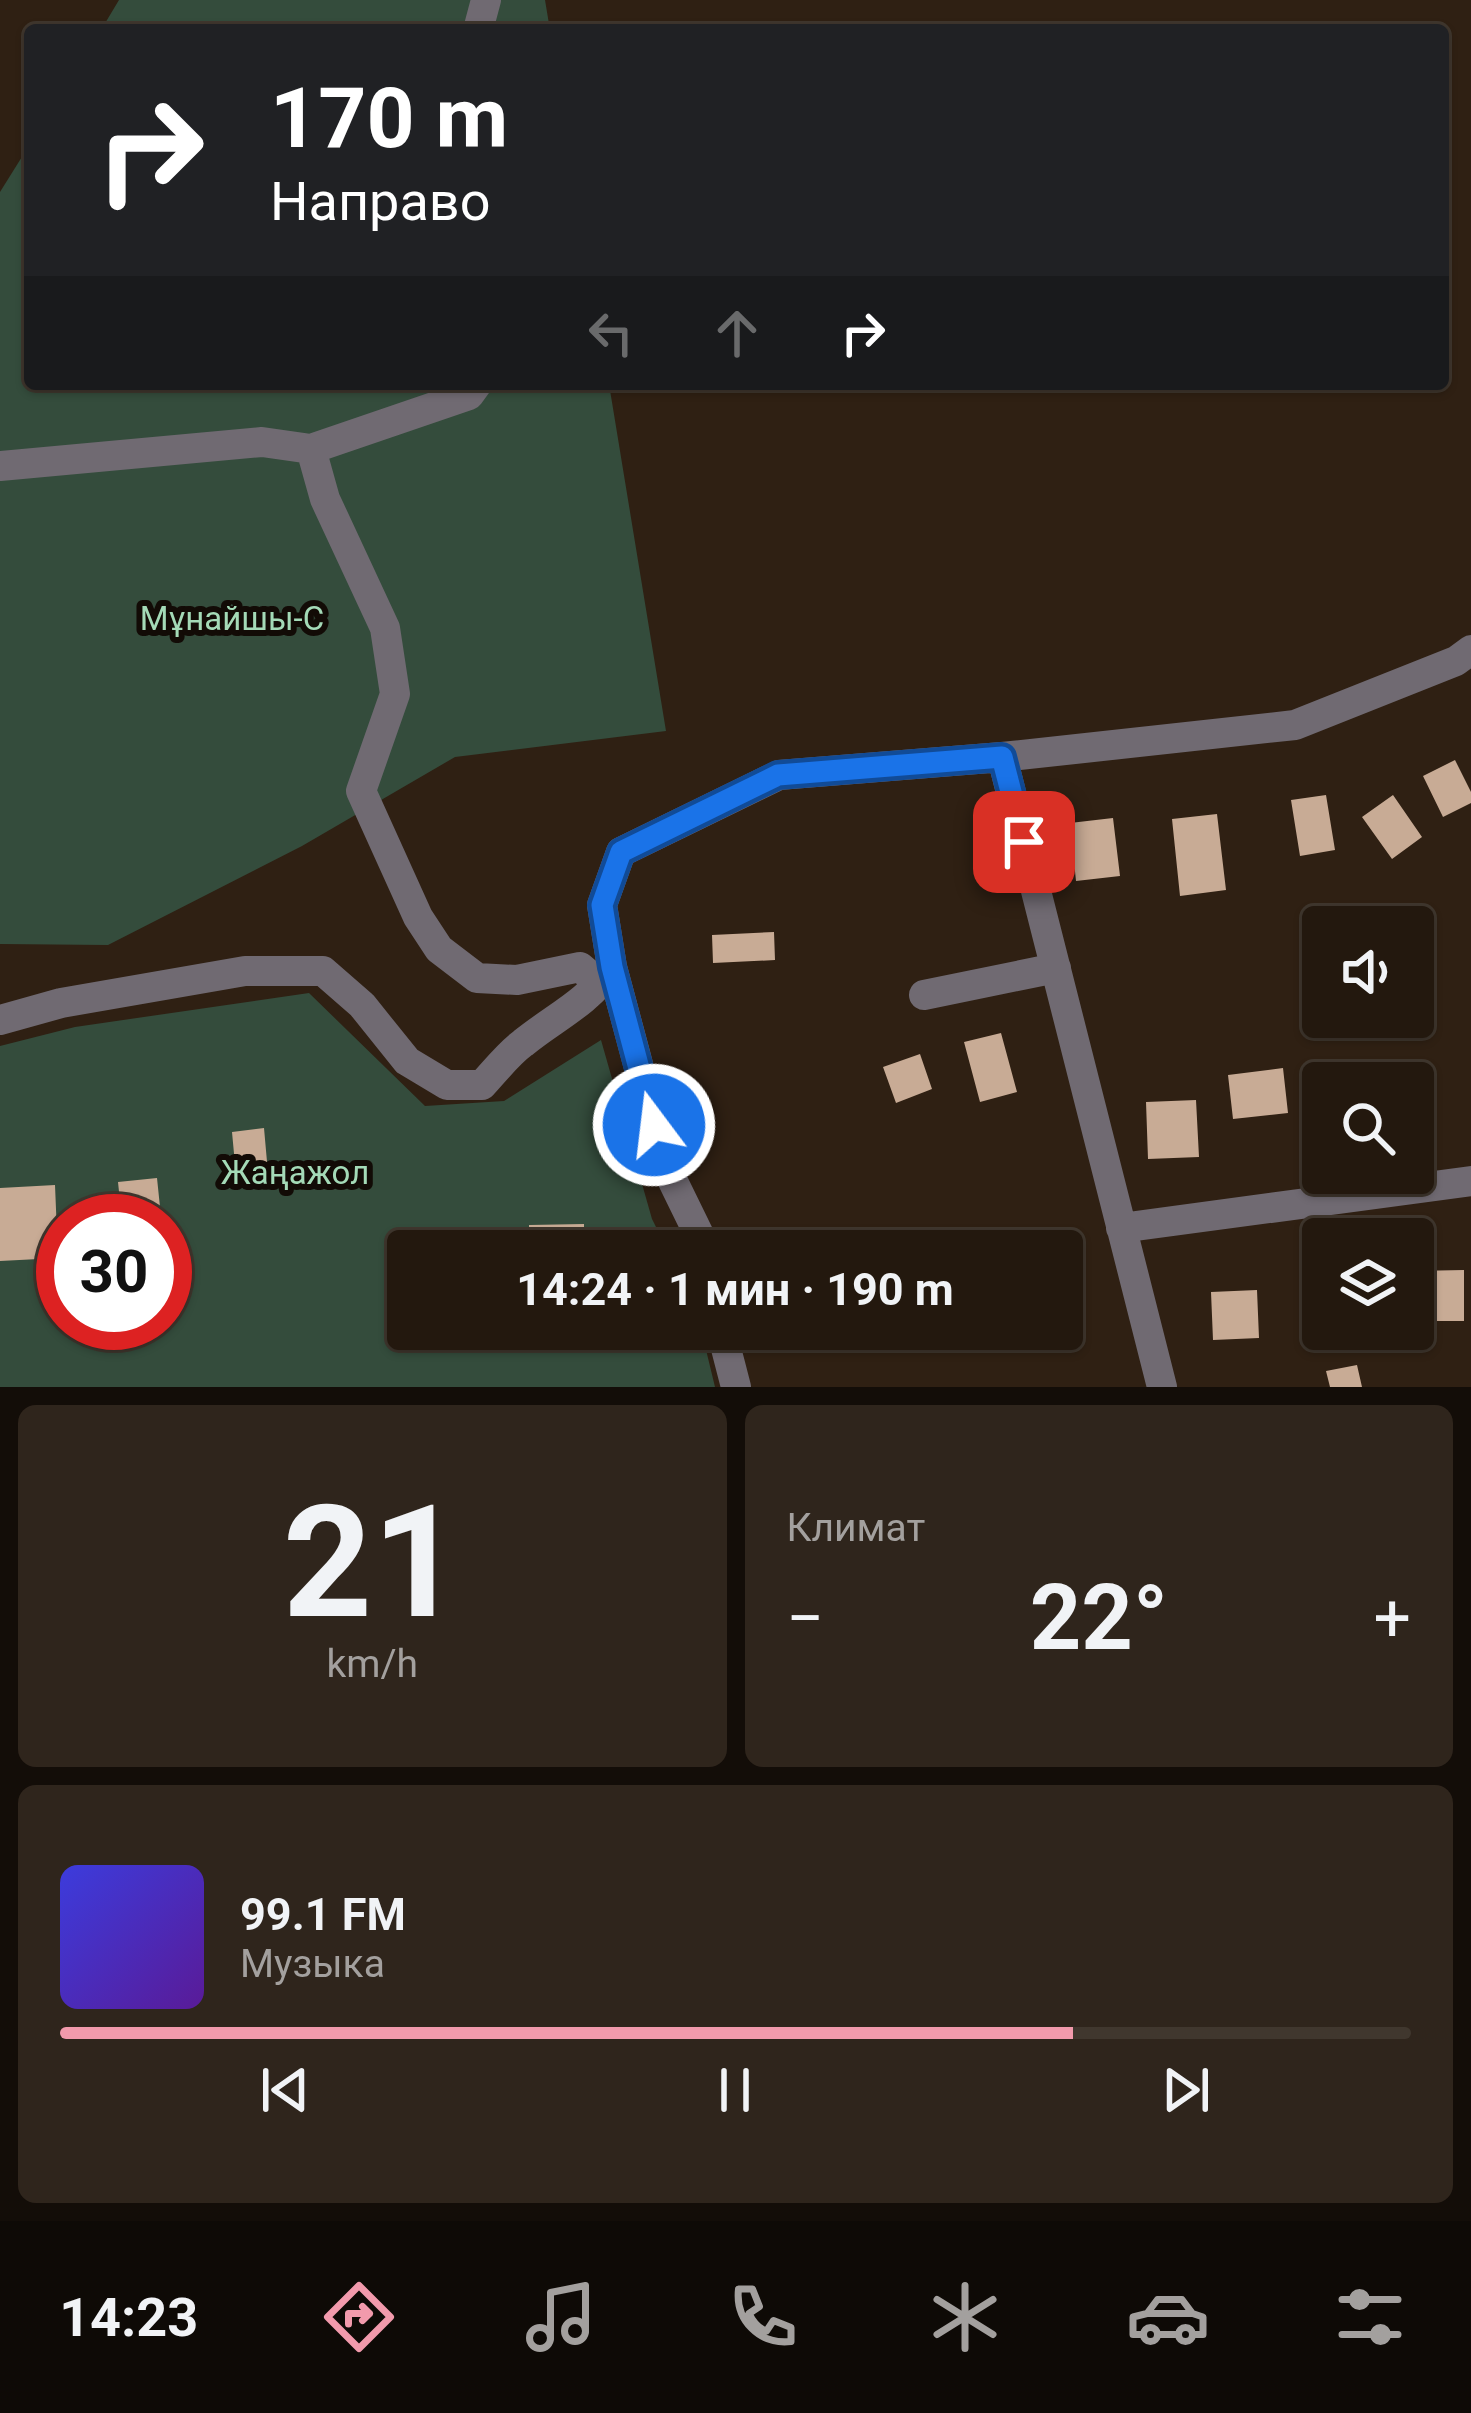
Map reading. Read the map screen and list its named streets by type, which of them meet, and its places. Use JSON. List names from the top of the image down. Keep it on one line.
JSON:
{"parks":["Мұнайшы-С","Жаңажол"],"page":{"turn":["170 m","Направо"],"limit":"30","trip":"14:24 · 1 мин · 190 m","tile":[["21","km/h"],"Климат"],"heat":["−","22°","+"],"song":["99.1 FM","Музыка"],"tabs":"14:23"}}
